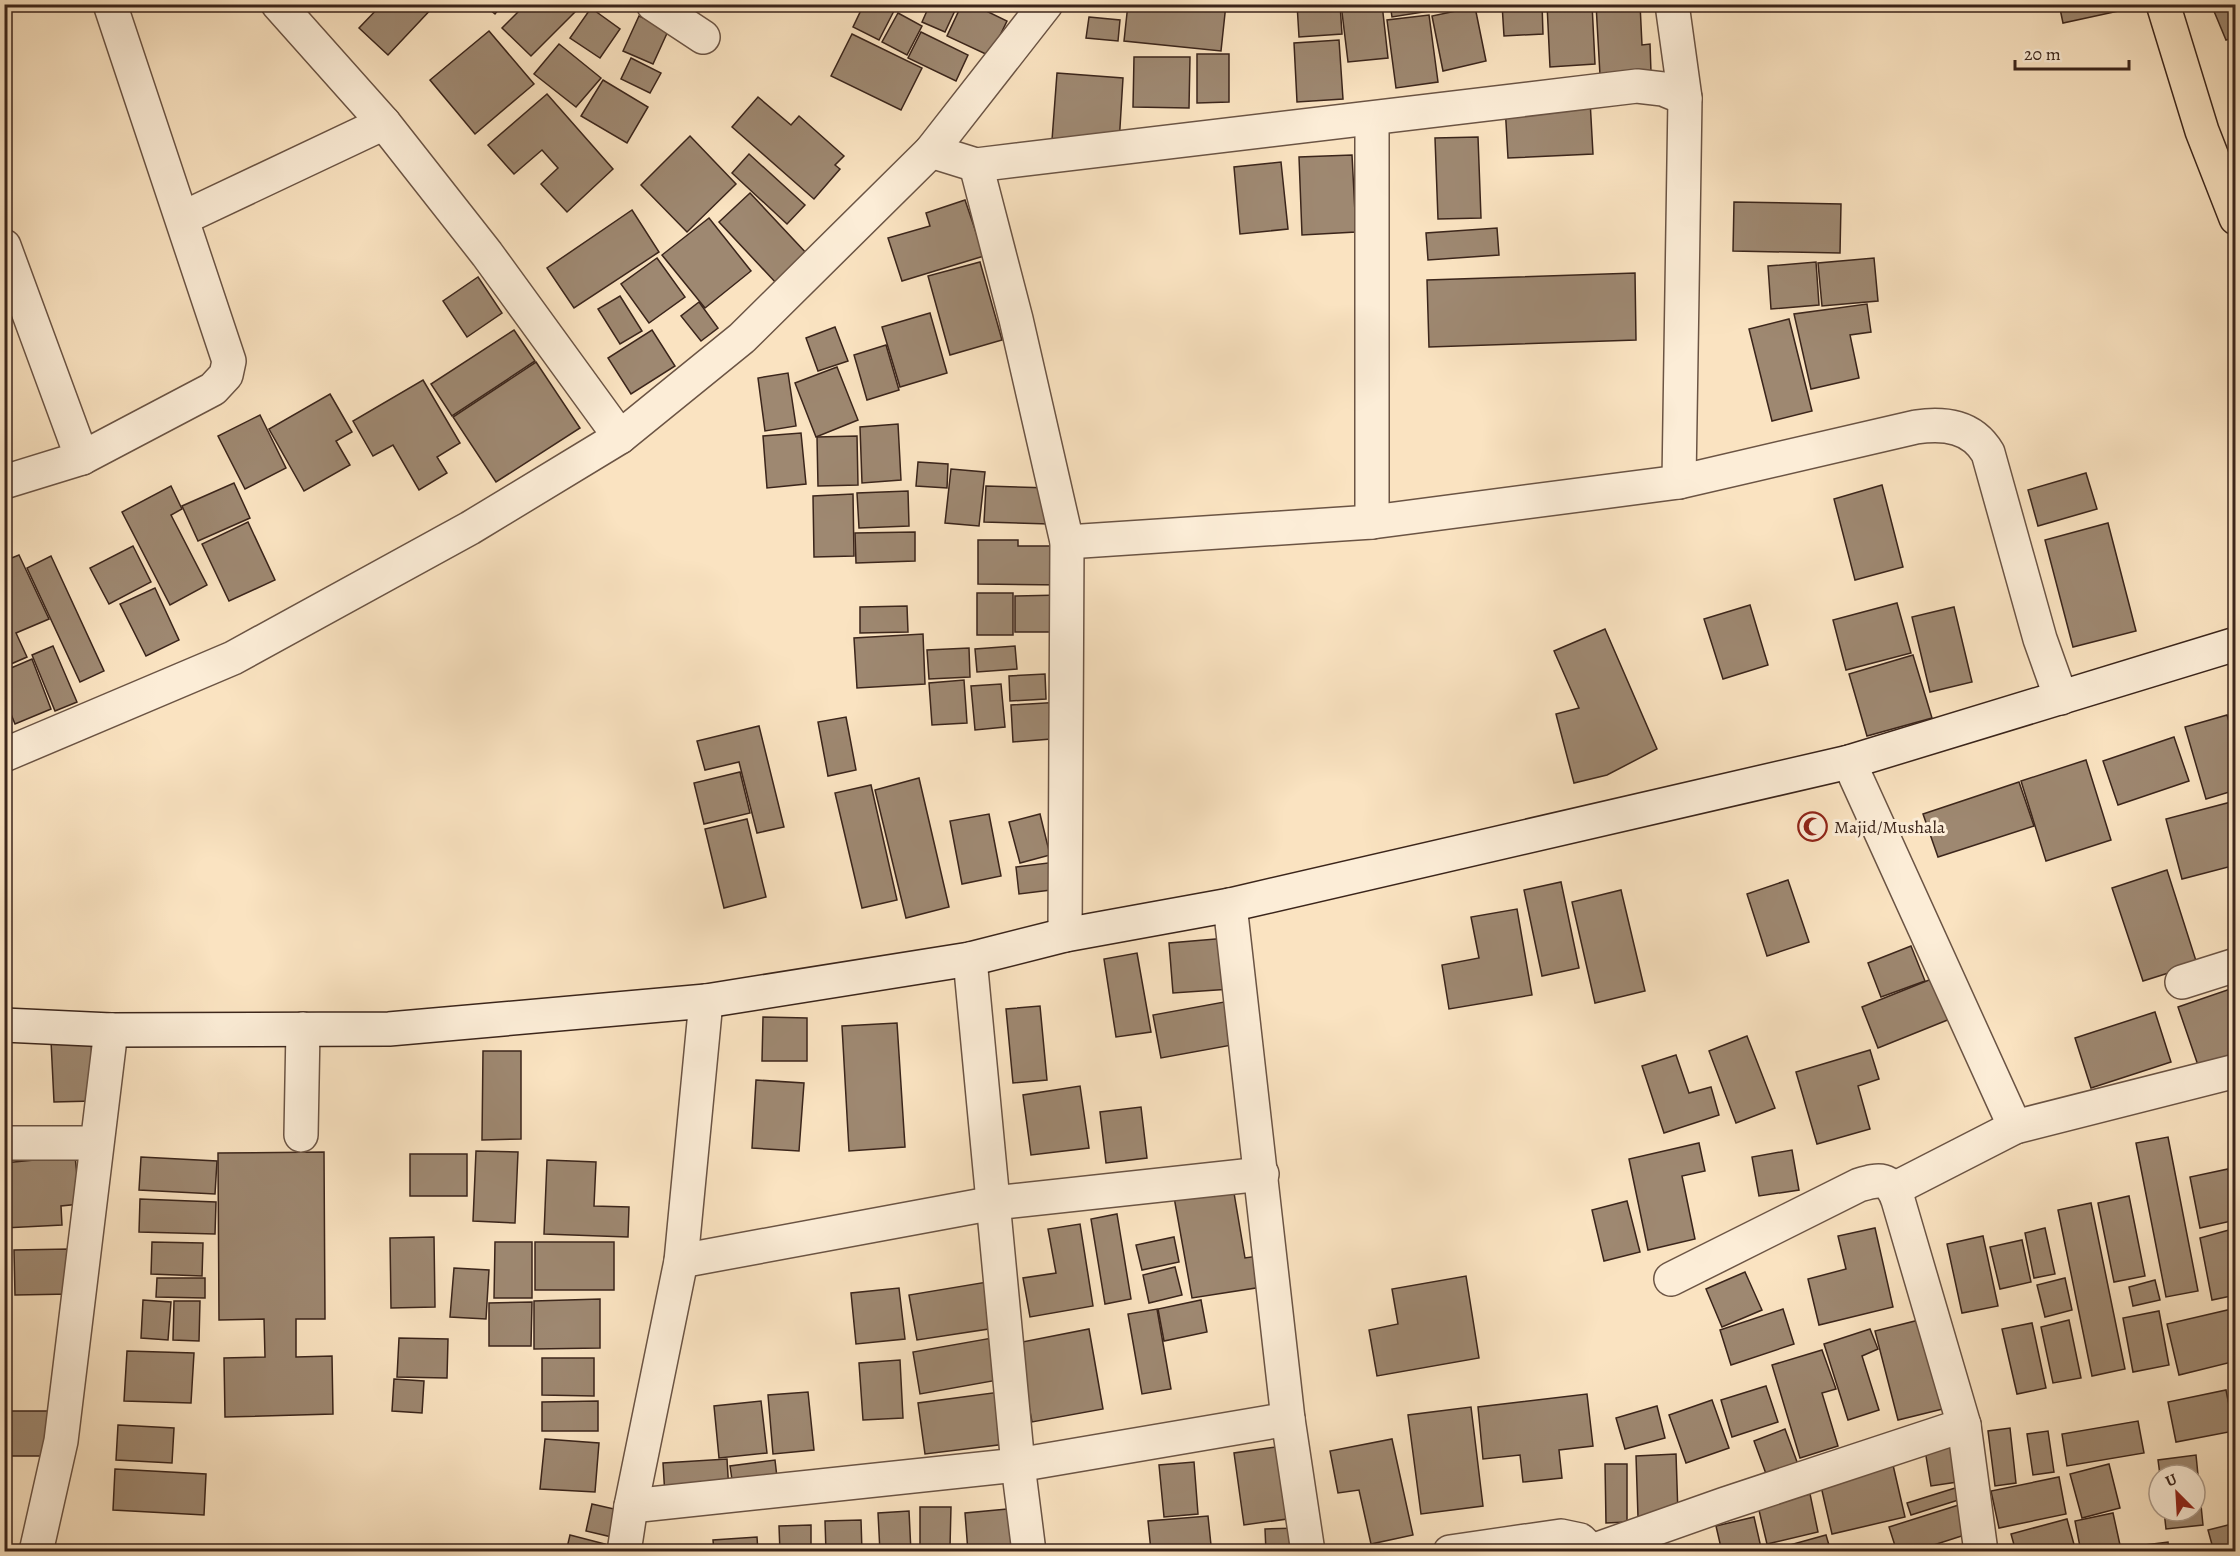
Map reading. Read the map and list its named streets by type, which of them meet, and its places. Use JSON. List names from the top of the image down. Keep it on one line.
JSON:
{"places":{"mosque":["Majid/Mushala"]},"scale_bar":"20 m","north":"top left"}
